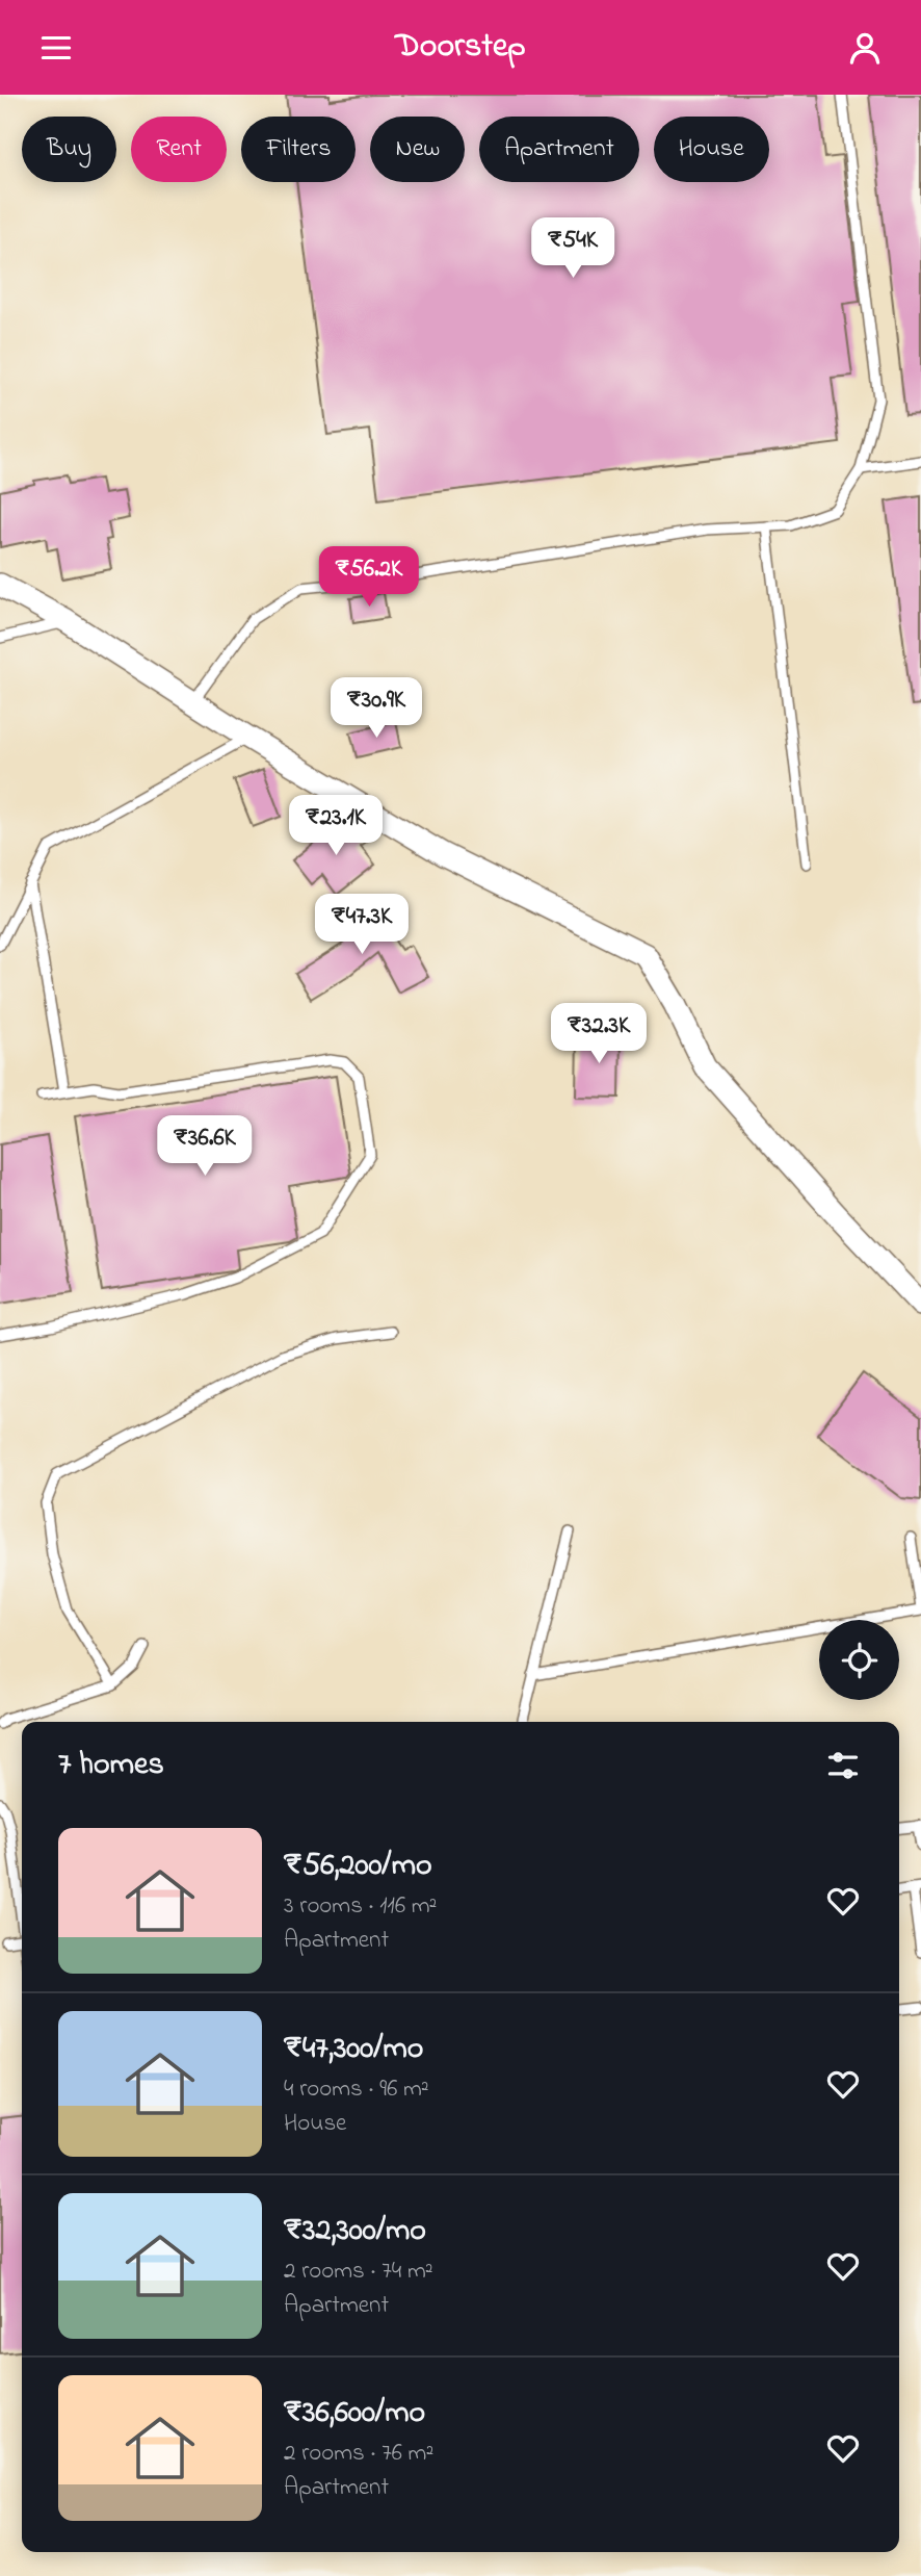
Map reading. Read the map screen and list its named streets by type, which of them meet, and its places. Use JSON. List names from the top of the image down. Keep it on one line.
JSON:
{"page":{"header":"Doorstep","chip":["Buy","Rent","Filters","New","Apartment","House"],"price":["₹54K","₹56.2K","₹30.9K","₹23.1K","₹47.3K","₹32.3K","₹36.6K"],"heading":"7 homes","list":[{"name":"₹56,200/mo","note":"3 rooms · 116 m² · Apartment"},{"name":"₹47,300/mo","note":"4 rooms · 96 m² · House"},{"name":"₹32,300/mo","note":"2 rooms · 74 m² · Apartment"},{"name":"₹36,600/mo","note":"2 rooms · 76 m² · Apartment"}]}}
